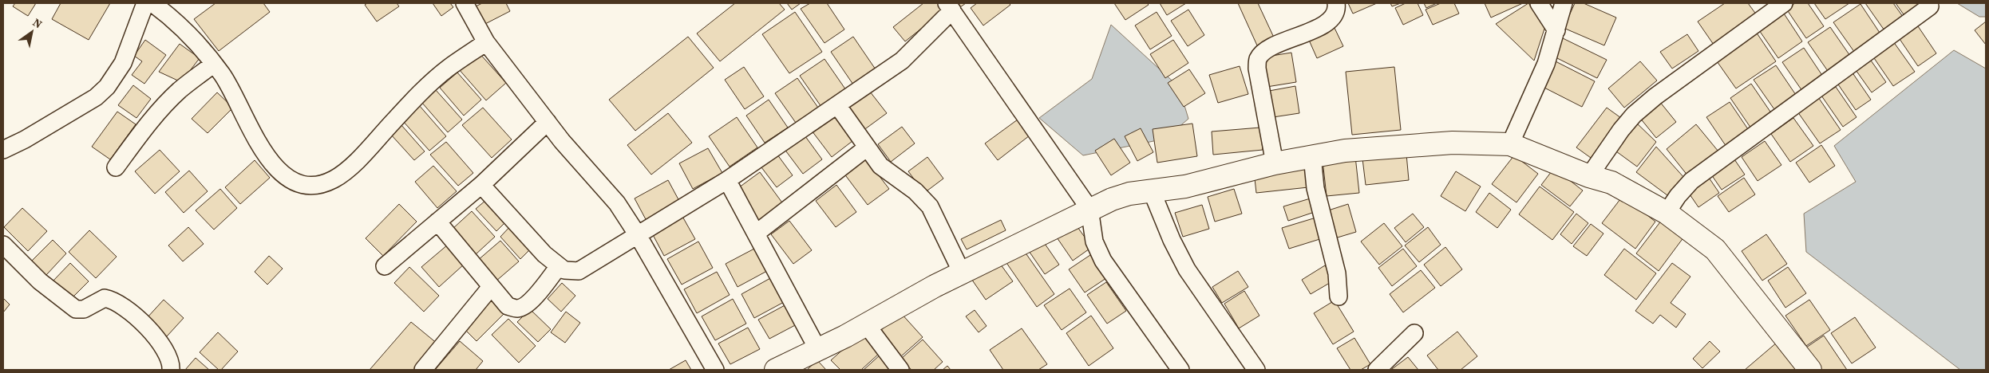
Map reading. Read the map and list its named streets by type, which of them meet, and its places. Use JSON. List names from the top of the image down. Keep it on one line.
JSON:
{"north":"top right"}
